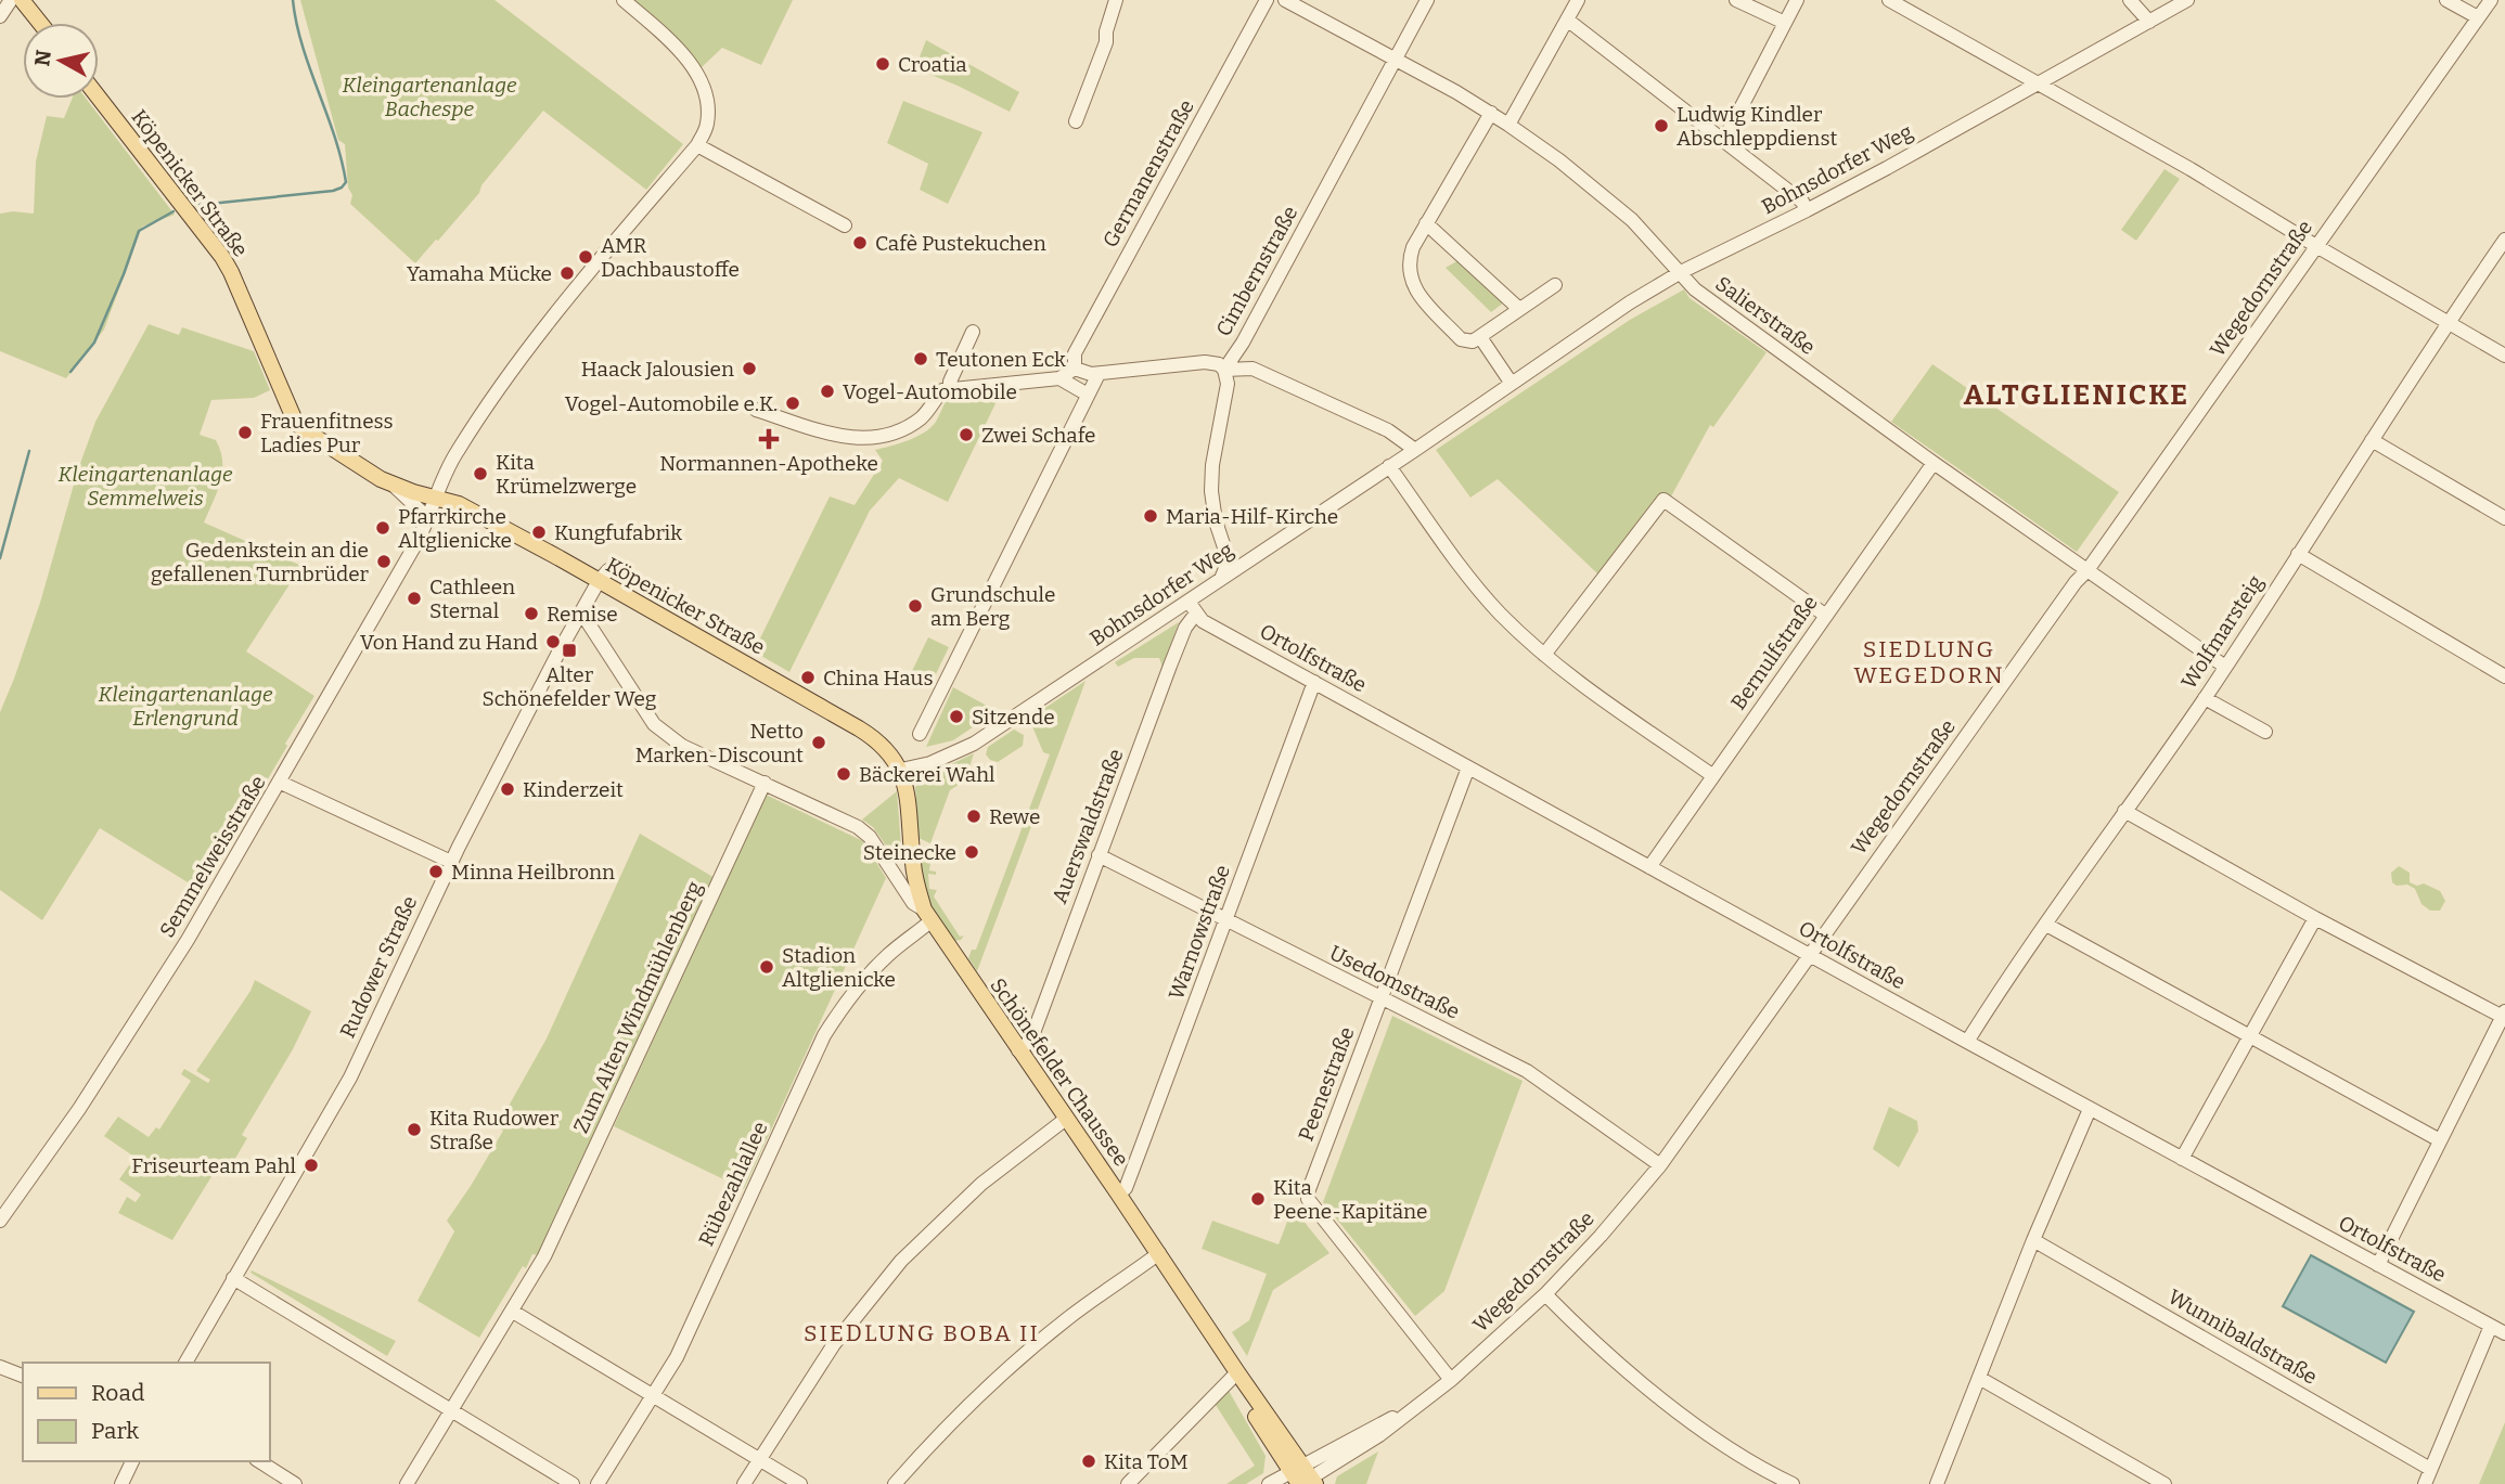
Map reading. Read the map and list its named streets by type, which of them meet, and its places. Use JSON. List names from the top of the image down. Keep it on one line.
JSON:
{"streets":{"main road":["Köpenicker Straße","Schönefelder Chaussee"],"street":["Bohnsdorfer Weg","Germanenstraße","Cimbernstraße","Wegedornstraße","Salierstraße","Wolfmarsteig","Bernulfstraße","Ortolfstraße","Auerswaldstraße","Semmelweisstraße","Warnowstraße","Rudower Straße","Usedomstraße","Zum Alten Windmühlenberg","Peenestraße","Rübezahlallee","Wunnibaldstraße"]},"crossings":[["Bohnsdorfer Weg","Köpenicker Straße"],["Bohnsdorfer Weg","Cimbernstraße"],["Bohnsdorfer Weg","Salierstraße"],["Bohnsdorfer Weg","Ortolfstraße"],["Bohnsdorfer Weg","Auerswaldstraße"],["Bohnsdorfer Weg","Schönefelder Chaussee"],["Köpenicker Straße","Semmelweisstraße"],["Köpenicker Straße","Rudower Straße"],["Köpenicker Straße","Schönefelder Chaussee"],["Cimbernstraße","Salierstraße"],["Wegedornstraße","Salierstraße"],["Wegedornstraße","Ortolfstraße"],["Wegedornstraße","Usedomstraße"],["Wegedornstraße","Schönefelder Chaussee"],["Wegedornstraße","Peenestraße"],["Salierstraße","Wolfmarsteig"],["Salierstraße","Bernulfstraße"],["Wolfmarsteig","Ortolfstraße"],["Bernulfstraße","Ortolfstraße"],["Ortolfstraße","Auerswaldstraße"],["Ortolfstraße","Warnowstraße"],["Ortolfstraße","Peenestraße"],["Auerswaldstraße","Usedomstraße"],["Auerswaldstraße","Schönefelder Chaussee"],["Warnowstraße","Usedomstraße"],["Warnowstraße","Schönefelder Chaussee"],["Usedomstraße","Peenestraße"],["Schönefelder Chaussee","Rübezahlallee"]],"districts":["ALTGLIENICKE","SIEDLUNG WEGEDORN","SIEDLUNG BOBA II"],"parks":["Kleingartenanlage Bachespe","Kleingartenanlage Semmelweis","Kleingartenanlage Erlengrund"],"places":{"other":["Croatia","Ludwig Kindler Abschleppdienst","Cafè Pustekuchen","AMR Dachbaustoffe","Yamaha Mücke","Teutonen Eck","Haack Jalousien","Vogel-Automobile","Vogel-Automobile e.K.","Frauenfitness Ladies Pur","Zwei Schafe","Kita Krümelzwerge","Maria-Hilf-Kirche","Pfarrkirche Altglienicke","Kungfufabrik","Gedenkstein an die gefallenen Turnbrüder","Cathleen Sternal","Grundschule am Berg","Remise","Von Hand zu Hand","China Haus","Sitzende","Netto Marken-Discount","Bäckerei Wahl","Kinderzeit","Rewe","Steinecke","Minna Heilbronn","Stadion Altglienicke","Kita Rudower Straße","Friseurteam Pahl","Kita Peene-Kapitäne","Kita ToM"],"health":["Normannen-Apotheke"],"transit":["Alter Schönefelder Weg"]},"legend":["Road","Park"],"north":"left"}
